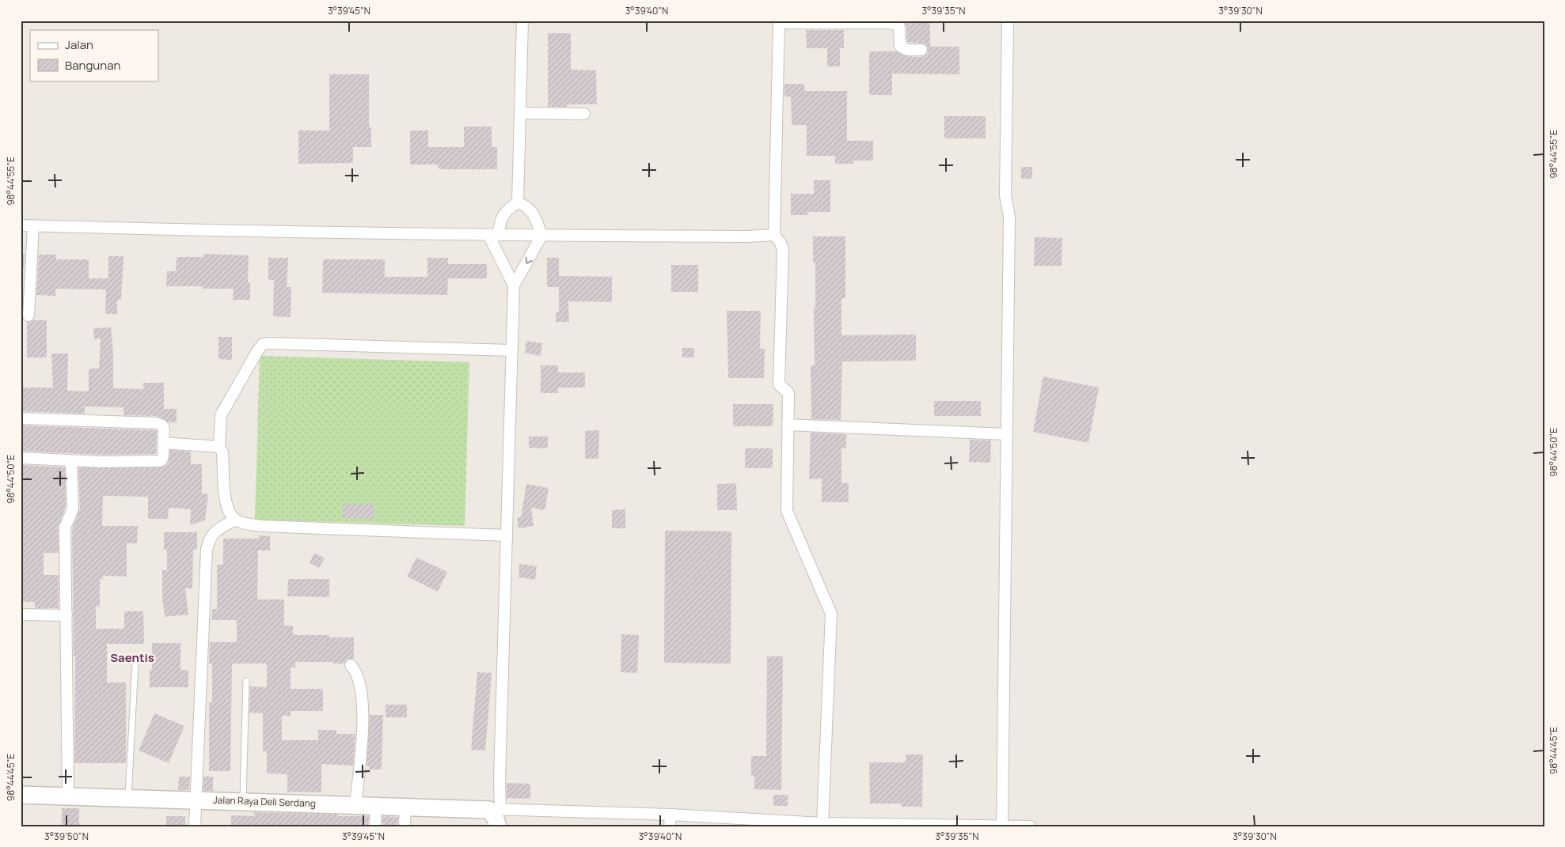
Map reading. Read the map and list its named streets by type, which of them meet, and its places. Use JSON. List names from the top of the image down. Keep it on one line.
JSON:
{"streets":{"main road":["Jalan Raya Deli Serdang"]},"districts":["Saentis"],"legend":["Jalan","Bangunan"],"coordinates":["3°39'45\"N","3°39'40\"N","3°39'35\"N","3°39'30\"N","98°44'55\"E","98°44'50\"E","98°44'45\"E","3°39'50\"N"]}
